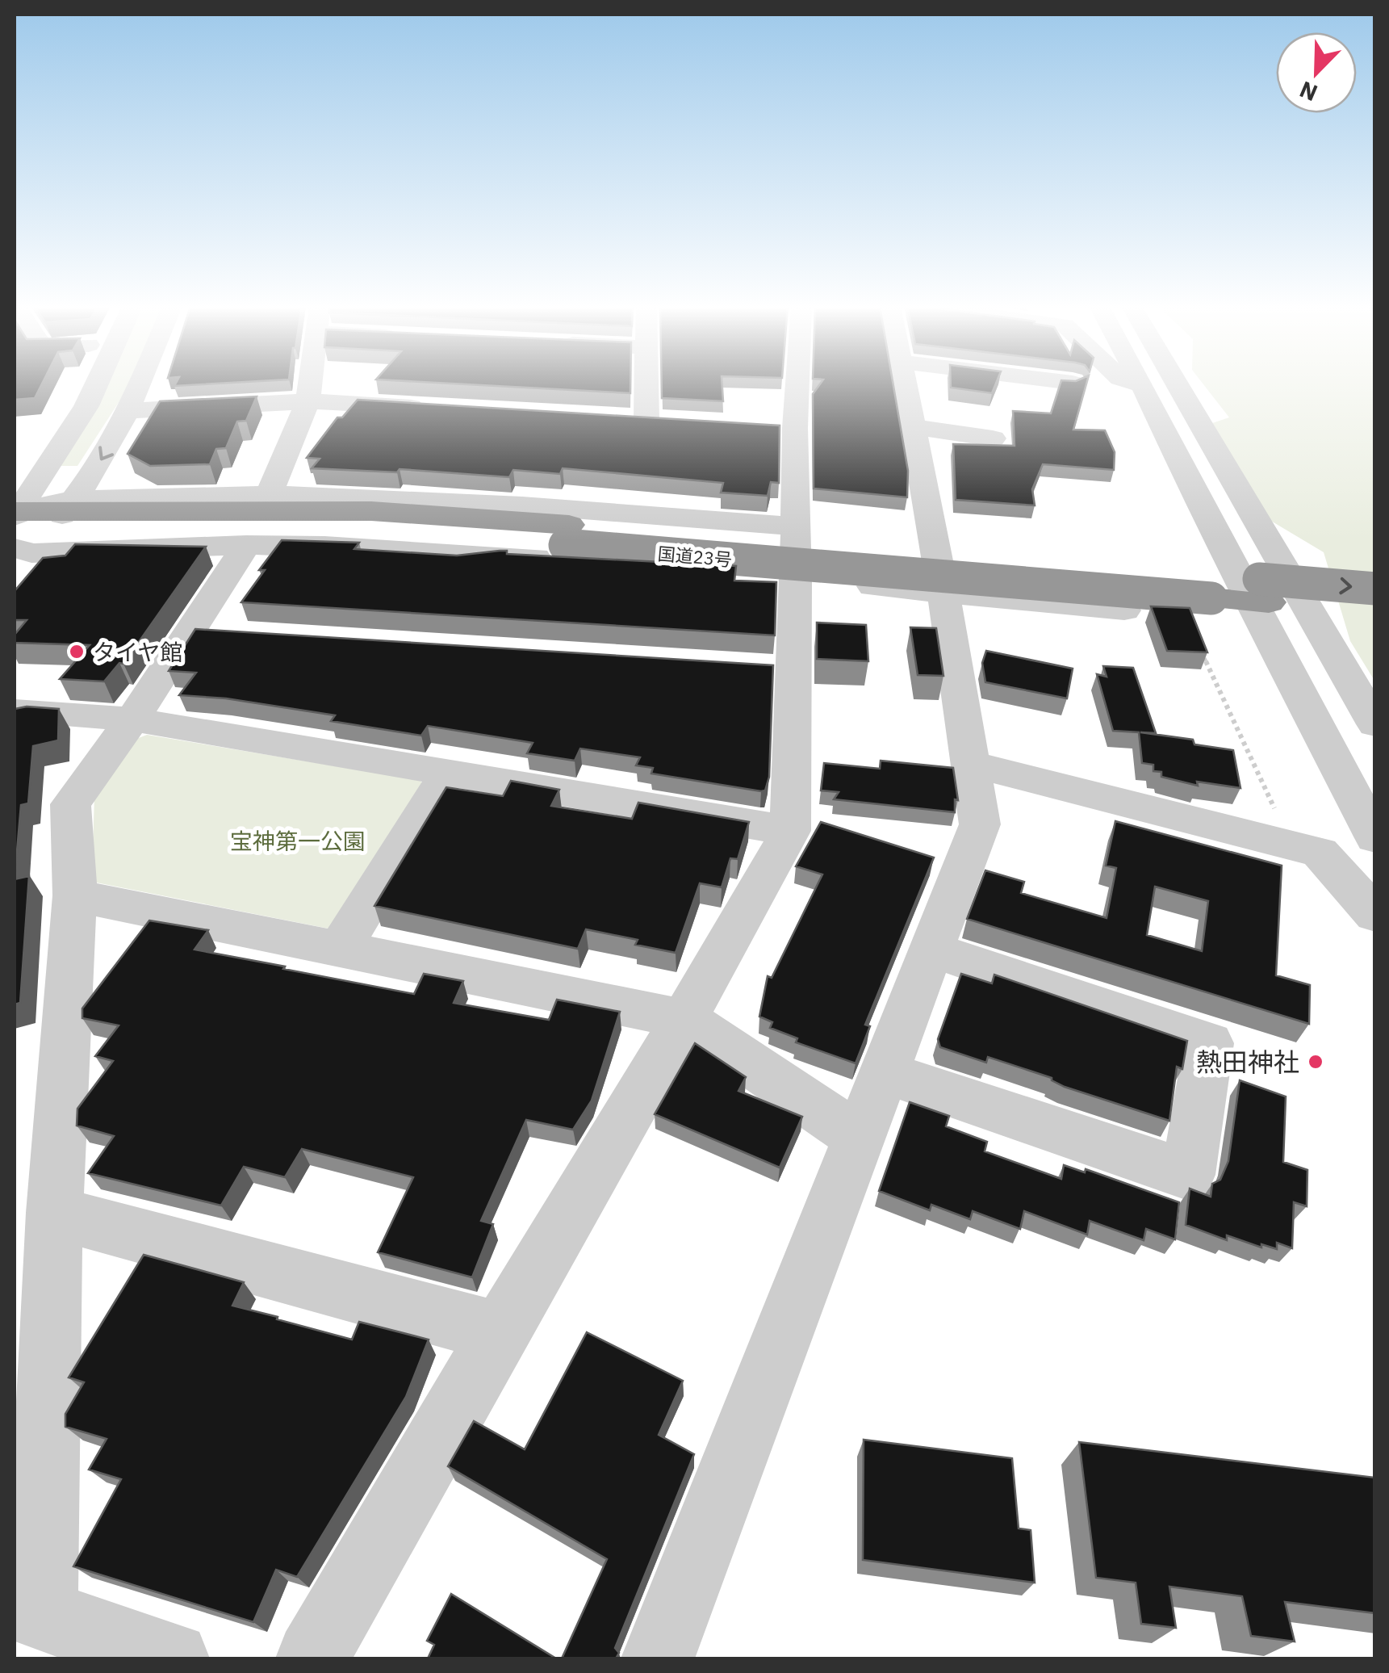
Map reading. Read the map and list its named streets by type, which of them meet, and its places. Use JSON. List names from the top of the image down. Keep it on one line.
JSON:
{"streets":{"highway":["国道23号"]},"parks":["宝神第一公園"],"places":["タイヤ館","熱田神社"],"north":"bottom left"}
